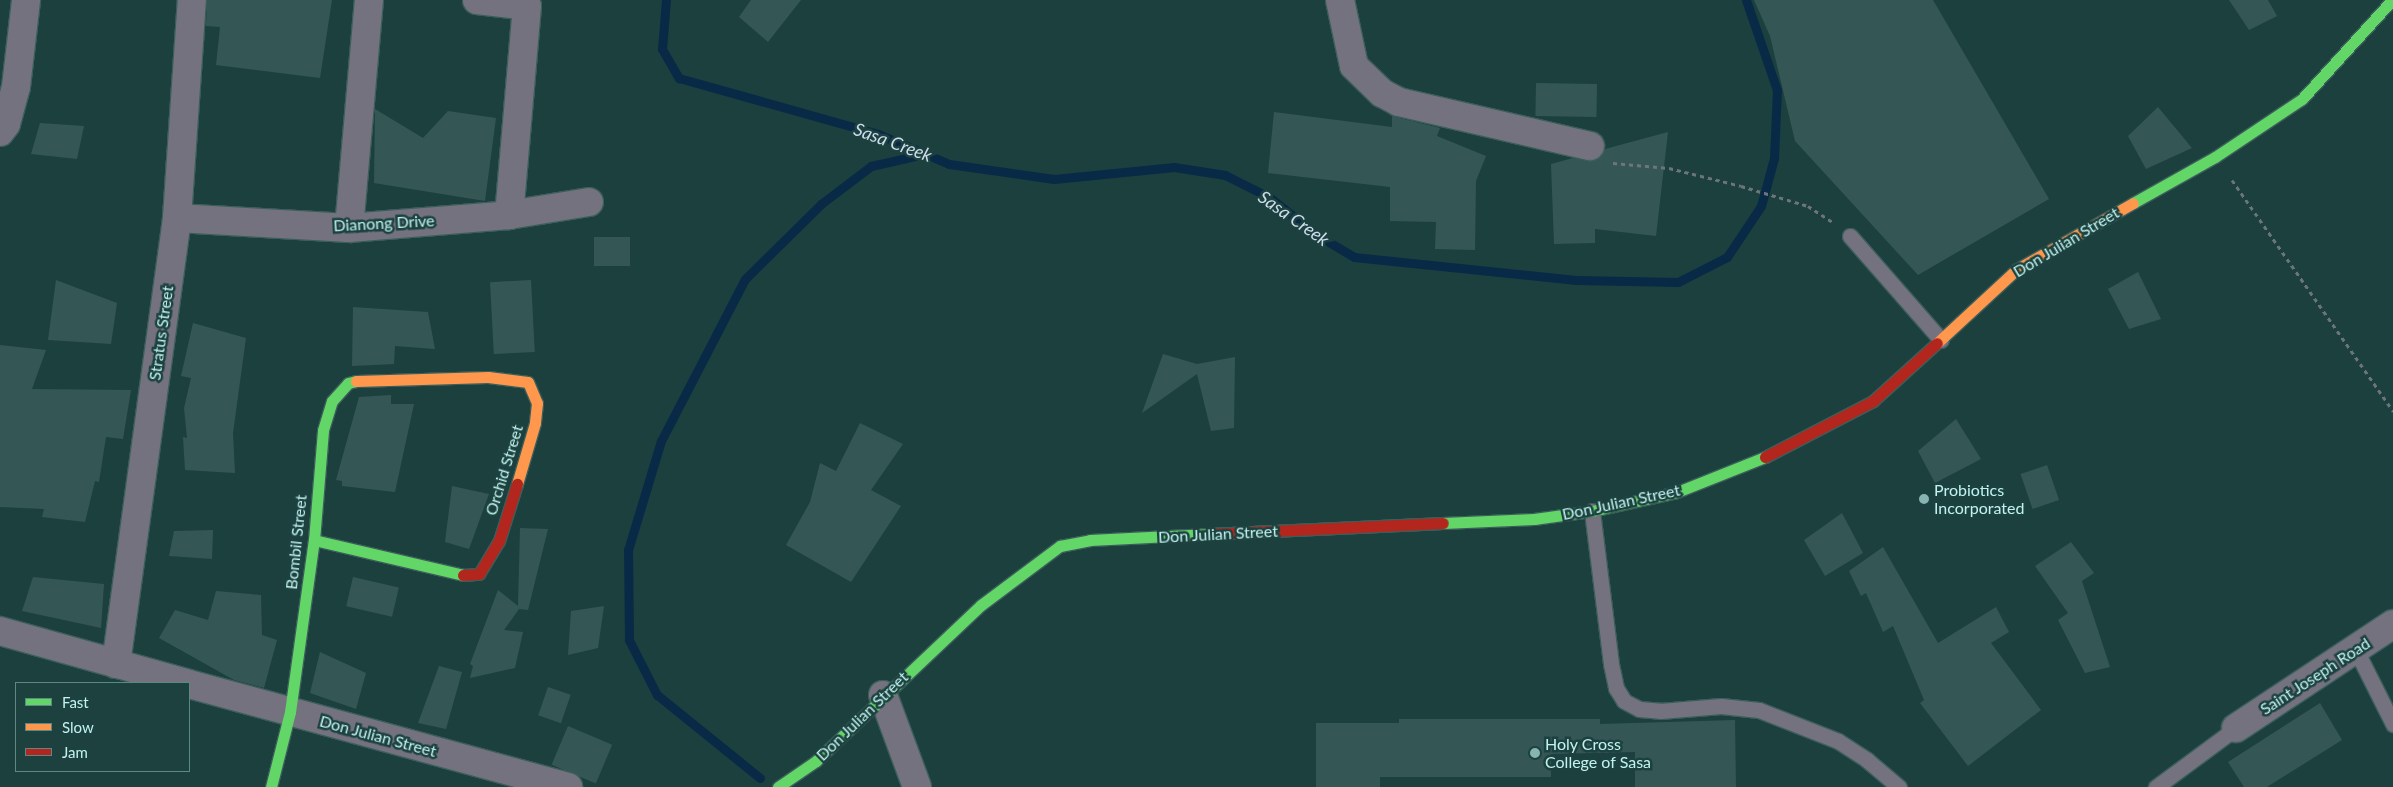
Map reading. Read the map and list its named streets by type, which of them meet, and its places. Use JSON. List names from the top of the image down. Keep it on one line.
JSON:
{"streets":{"street":["Dianong Drive","Don Julian Street","Stratus Street","Orchid Street","Bombil Street","Saint Joseph Road"]},"crossings":[["Dianong Drive","Stratus Street"],["Don Julian Street","Stratus Street"],["Don Julian Street","Bombil Street"],["Orchid Street","Bombil Street"]],"water":["Sasa Creek"],"places":["Probiotics Incorporated","Holy Cross College of Sasa"],"legend":["Fast","Slow","Jam"]}
